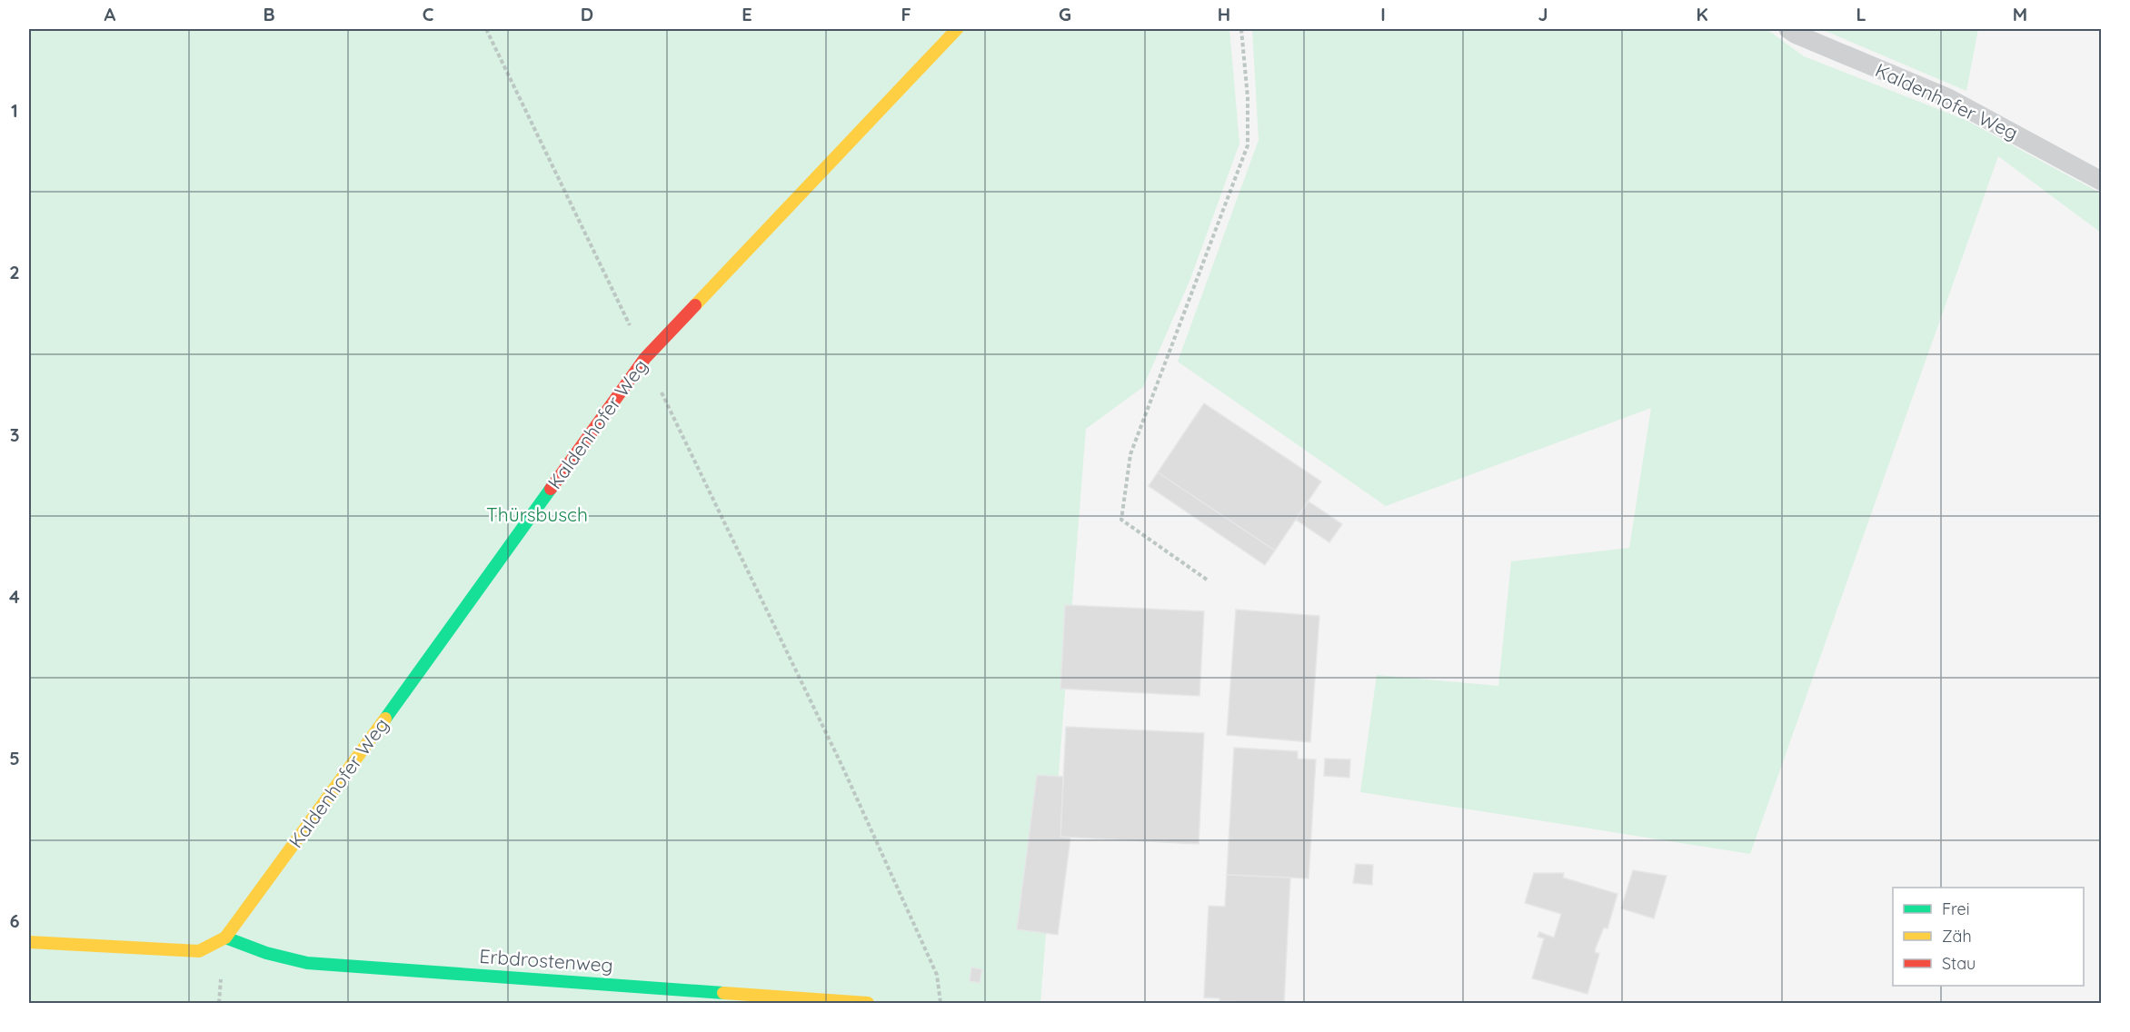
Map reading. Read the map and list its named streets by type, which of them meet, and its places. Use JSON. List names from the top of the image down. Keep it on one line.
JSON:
{"streets":{"street":["Kaldenhofer Weg","Erbdrostenweg"]},"crossings":[["Kaldenhofer Weg","Erbdrostenweg"]],"parks":["Thürsbusch"],"legend":["Frei","Zäh","Stau"],"grid":{"columns":["A","B","C","D","E","F","G","H","I","J","K","L","M"],"rows":["1","2","3","4","5","6"]}}
